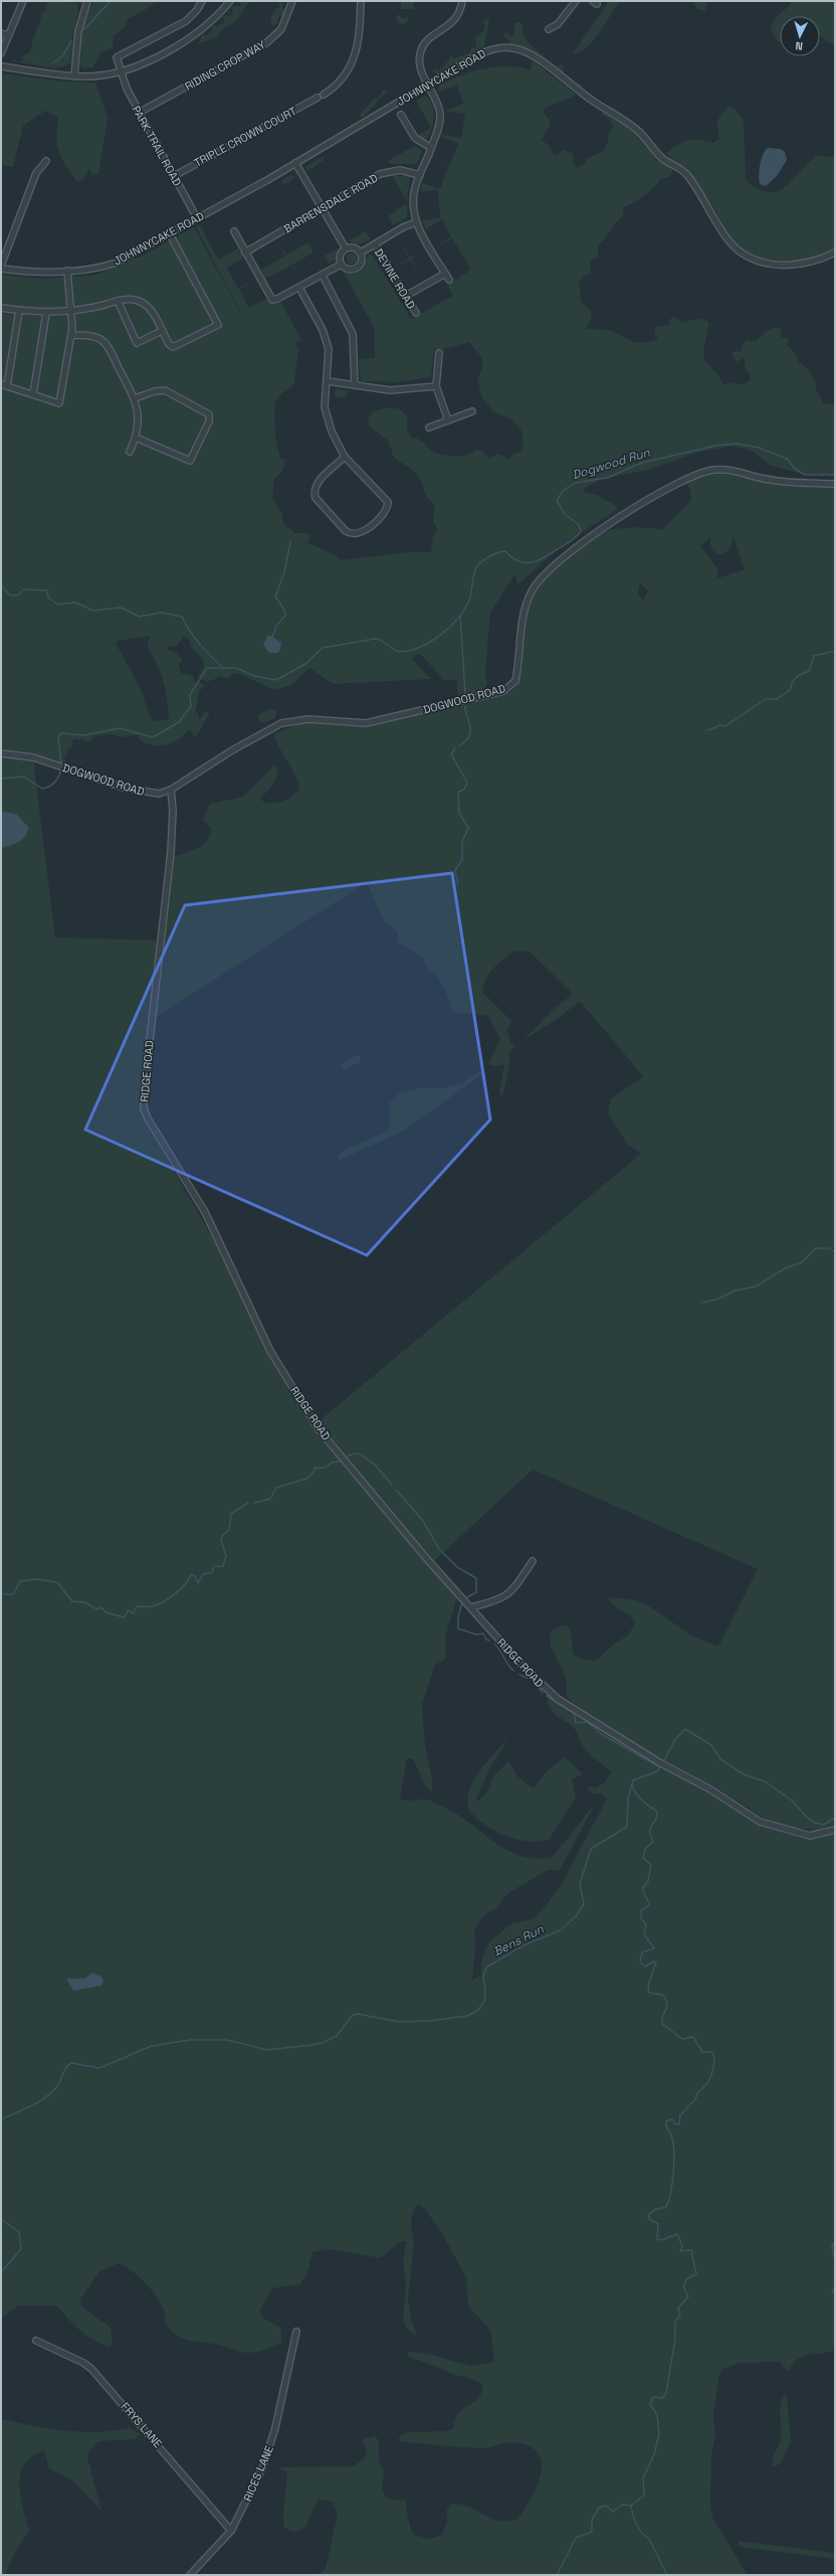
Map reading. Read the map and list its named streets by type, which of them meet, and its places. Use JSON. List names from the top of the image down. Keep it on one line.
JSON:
{"streets":{"street":["RIDING CROP WAY","JOHNNYCAKE ROAD","TRIPLE CROWN COURT","PARK TRAIL ROAD","BARRENSDALE ROAD","DEVINE ROAD","DOGWOOD ROAD","RIDGE ROAD","FRYS LANE","RICES LANE"]},"crossings":[["RIDING CROP WAY","PARK TRAIL ROAD"],["JOHNNYCAKE ROAD","PARK TRAIL ROAD"],["TRIPLE CROWN COURT","PARK TRAIL ROAD"],["DOGWOOD ROAD","RIDGE ROAD"],["FRYS LANE","RICES LANE"]],"water":["Dogwood Run","Bens Run"],"north":"bottom"}
